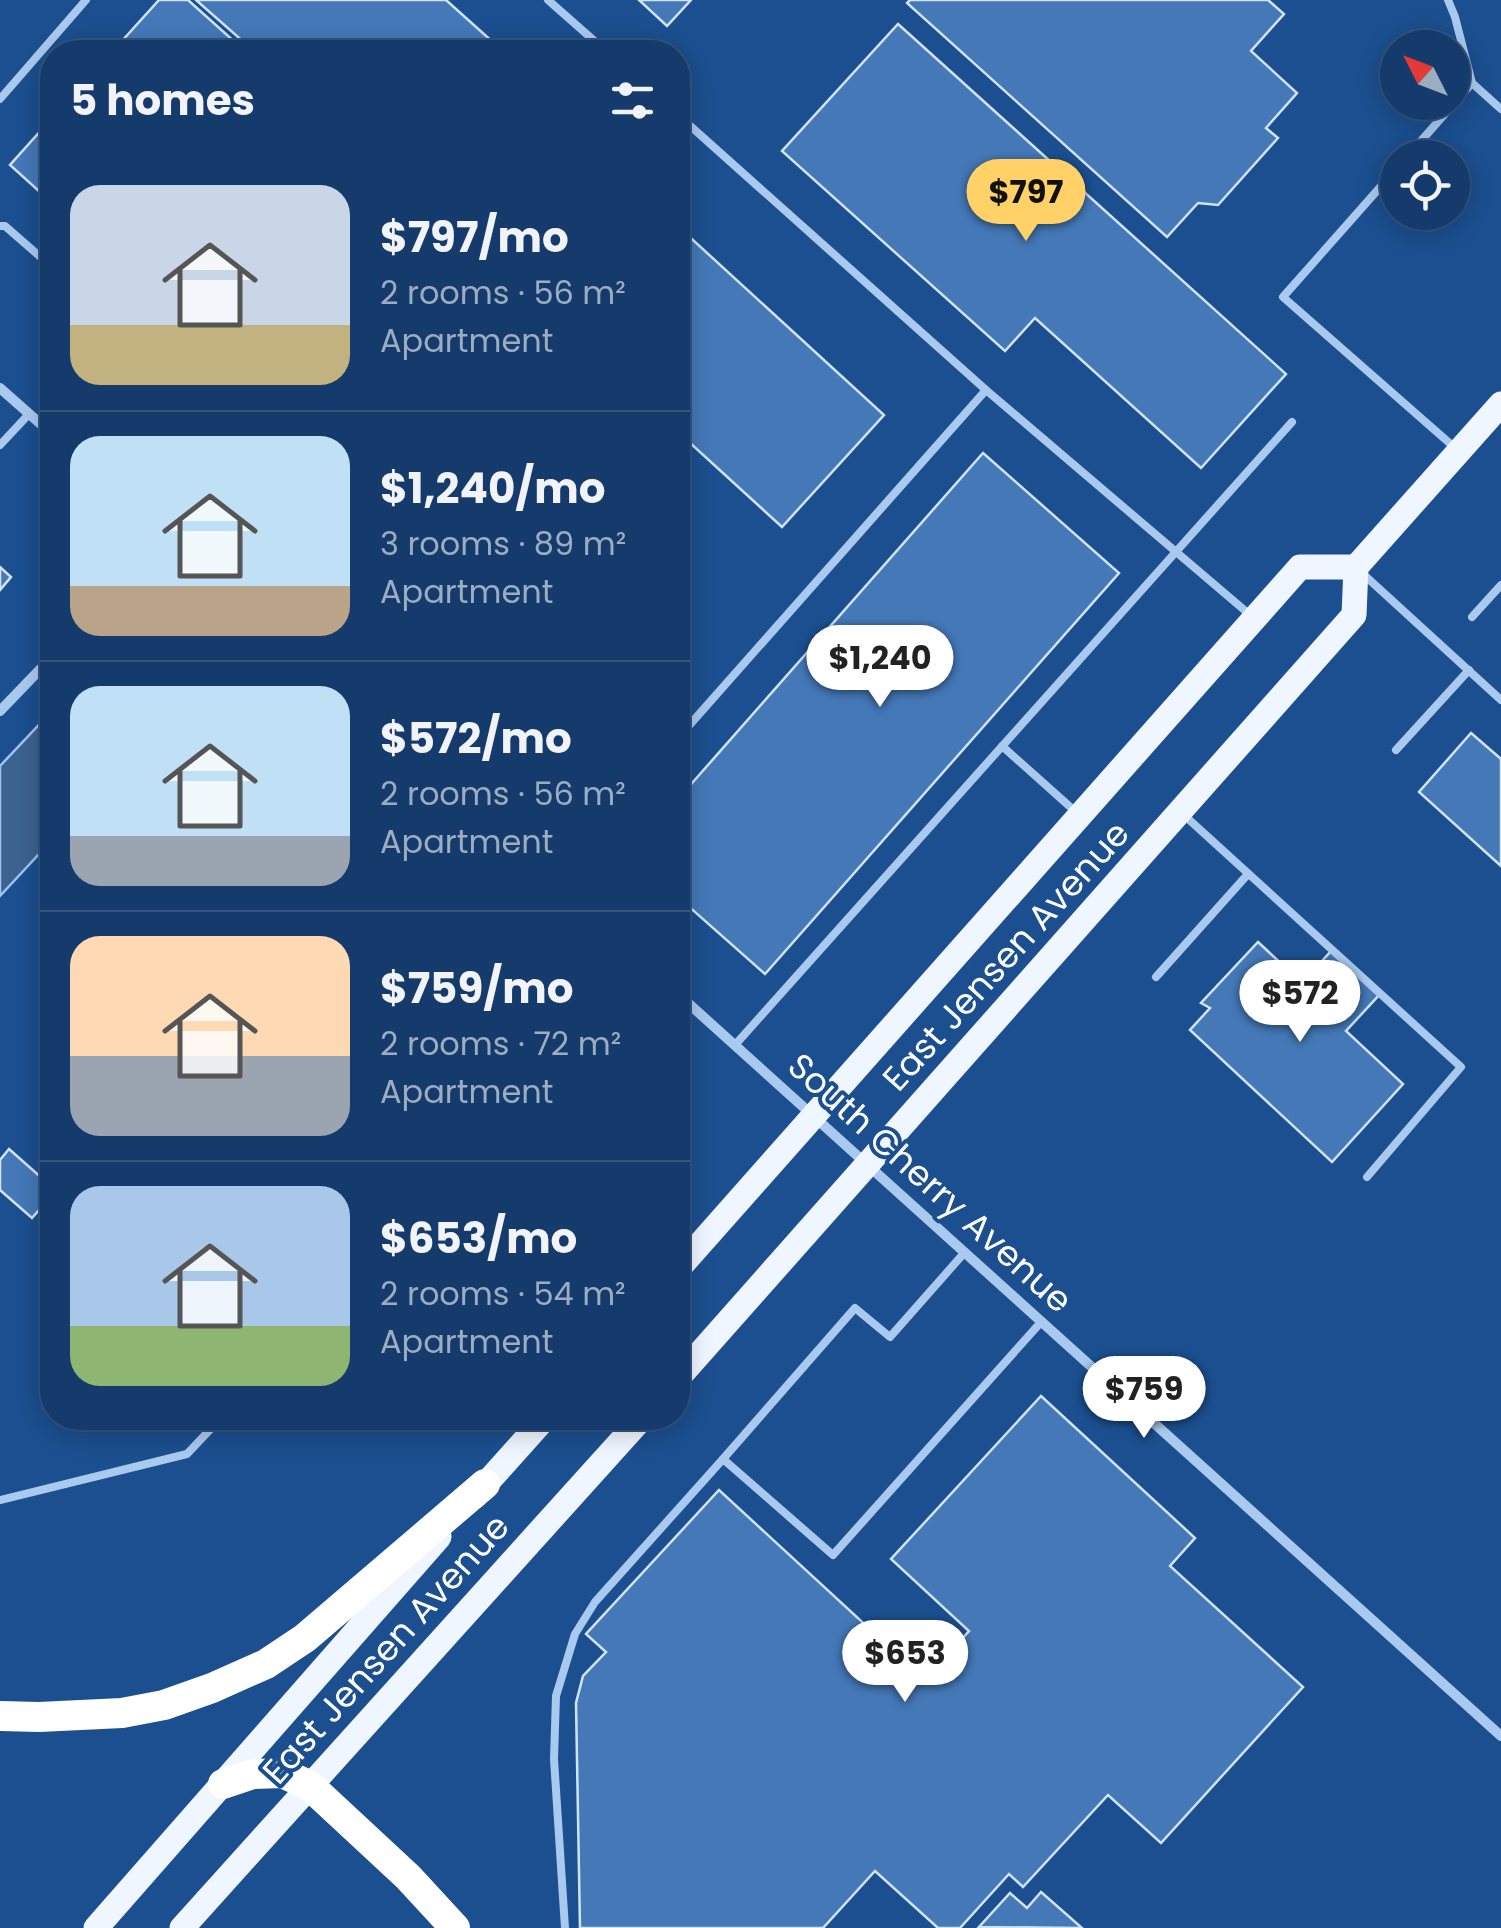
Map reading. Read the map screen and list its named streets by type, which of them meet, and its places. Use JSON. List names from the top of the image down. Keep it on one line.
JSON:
{"streets":{"main road":["East Jensen Avenue"],"street":["South Cherry Avenue"]},"crossings":[["East Jensen Avenue","South Cherry Avenue"]],"north":"top left","page":{"heading":"5 homes","price":["$797","$1,240","$572","$759","$653"],"list":[{"name":"$797/mo","note":"2 rooms · 56 m² · Apartment"},{"name":"$1,240/mo","note":"3 rooms · 89 m² · Apartment"},{"name":"$572/mo","note":"2 rooms · 56 m² · Apartment"},{"name":"$759/mo","note":"2 rooms · 72 m² · Apartment"},{"name":"$653/mo","note":"2 rooms · 54 m² · Apartment"}]}}
